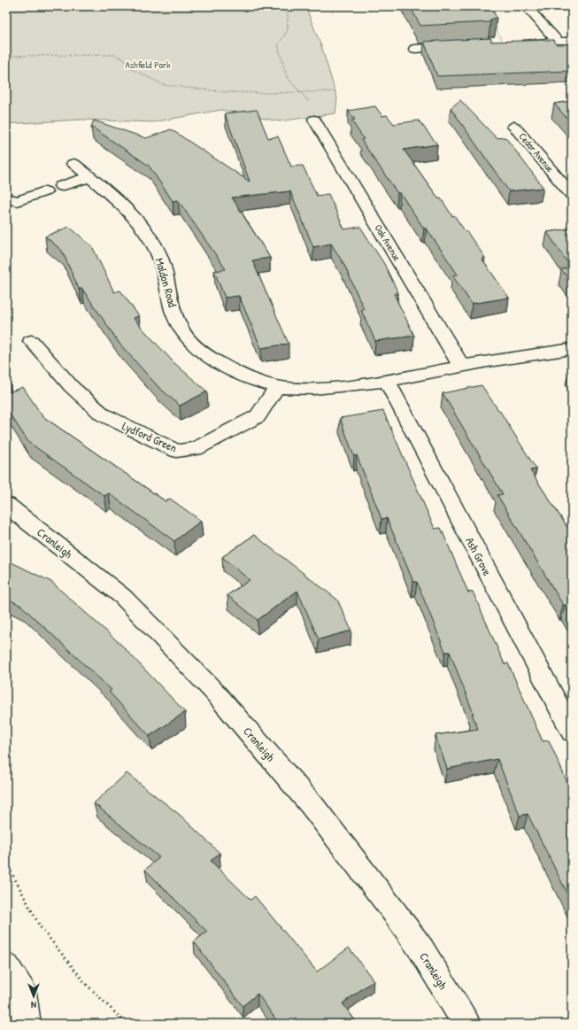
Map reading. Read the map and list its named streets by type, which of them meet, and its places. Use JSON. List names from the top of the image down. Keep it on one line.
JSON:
{"streets":{"street":["Cedar Avenue","Oak Avenue","Maldon Road","Lydford Green","Cranleigh","Ash Grove"]},"crossings":[["Maldon Road","Lydford Green"]],"parks":["Ashfield Park"],"north":"bottom"}
